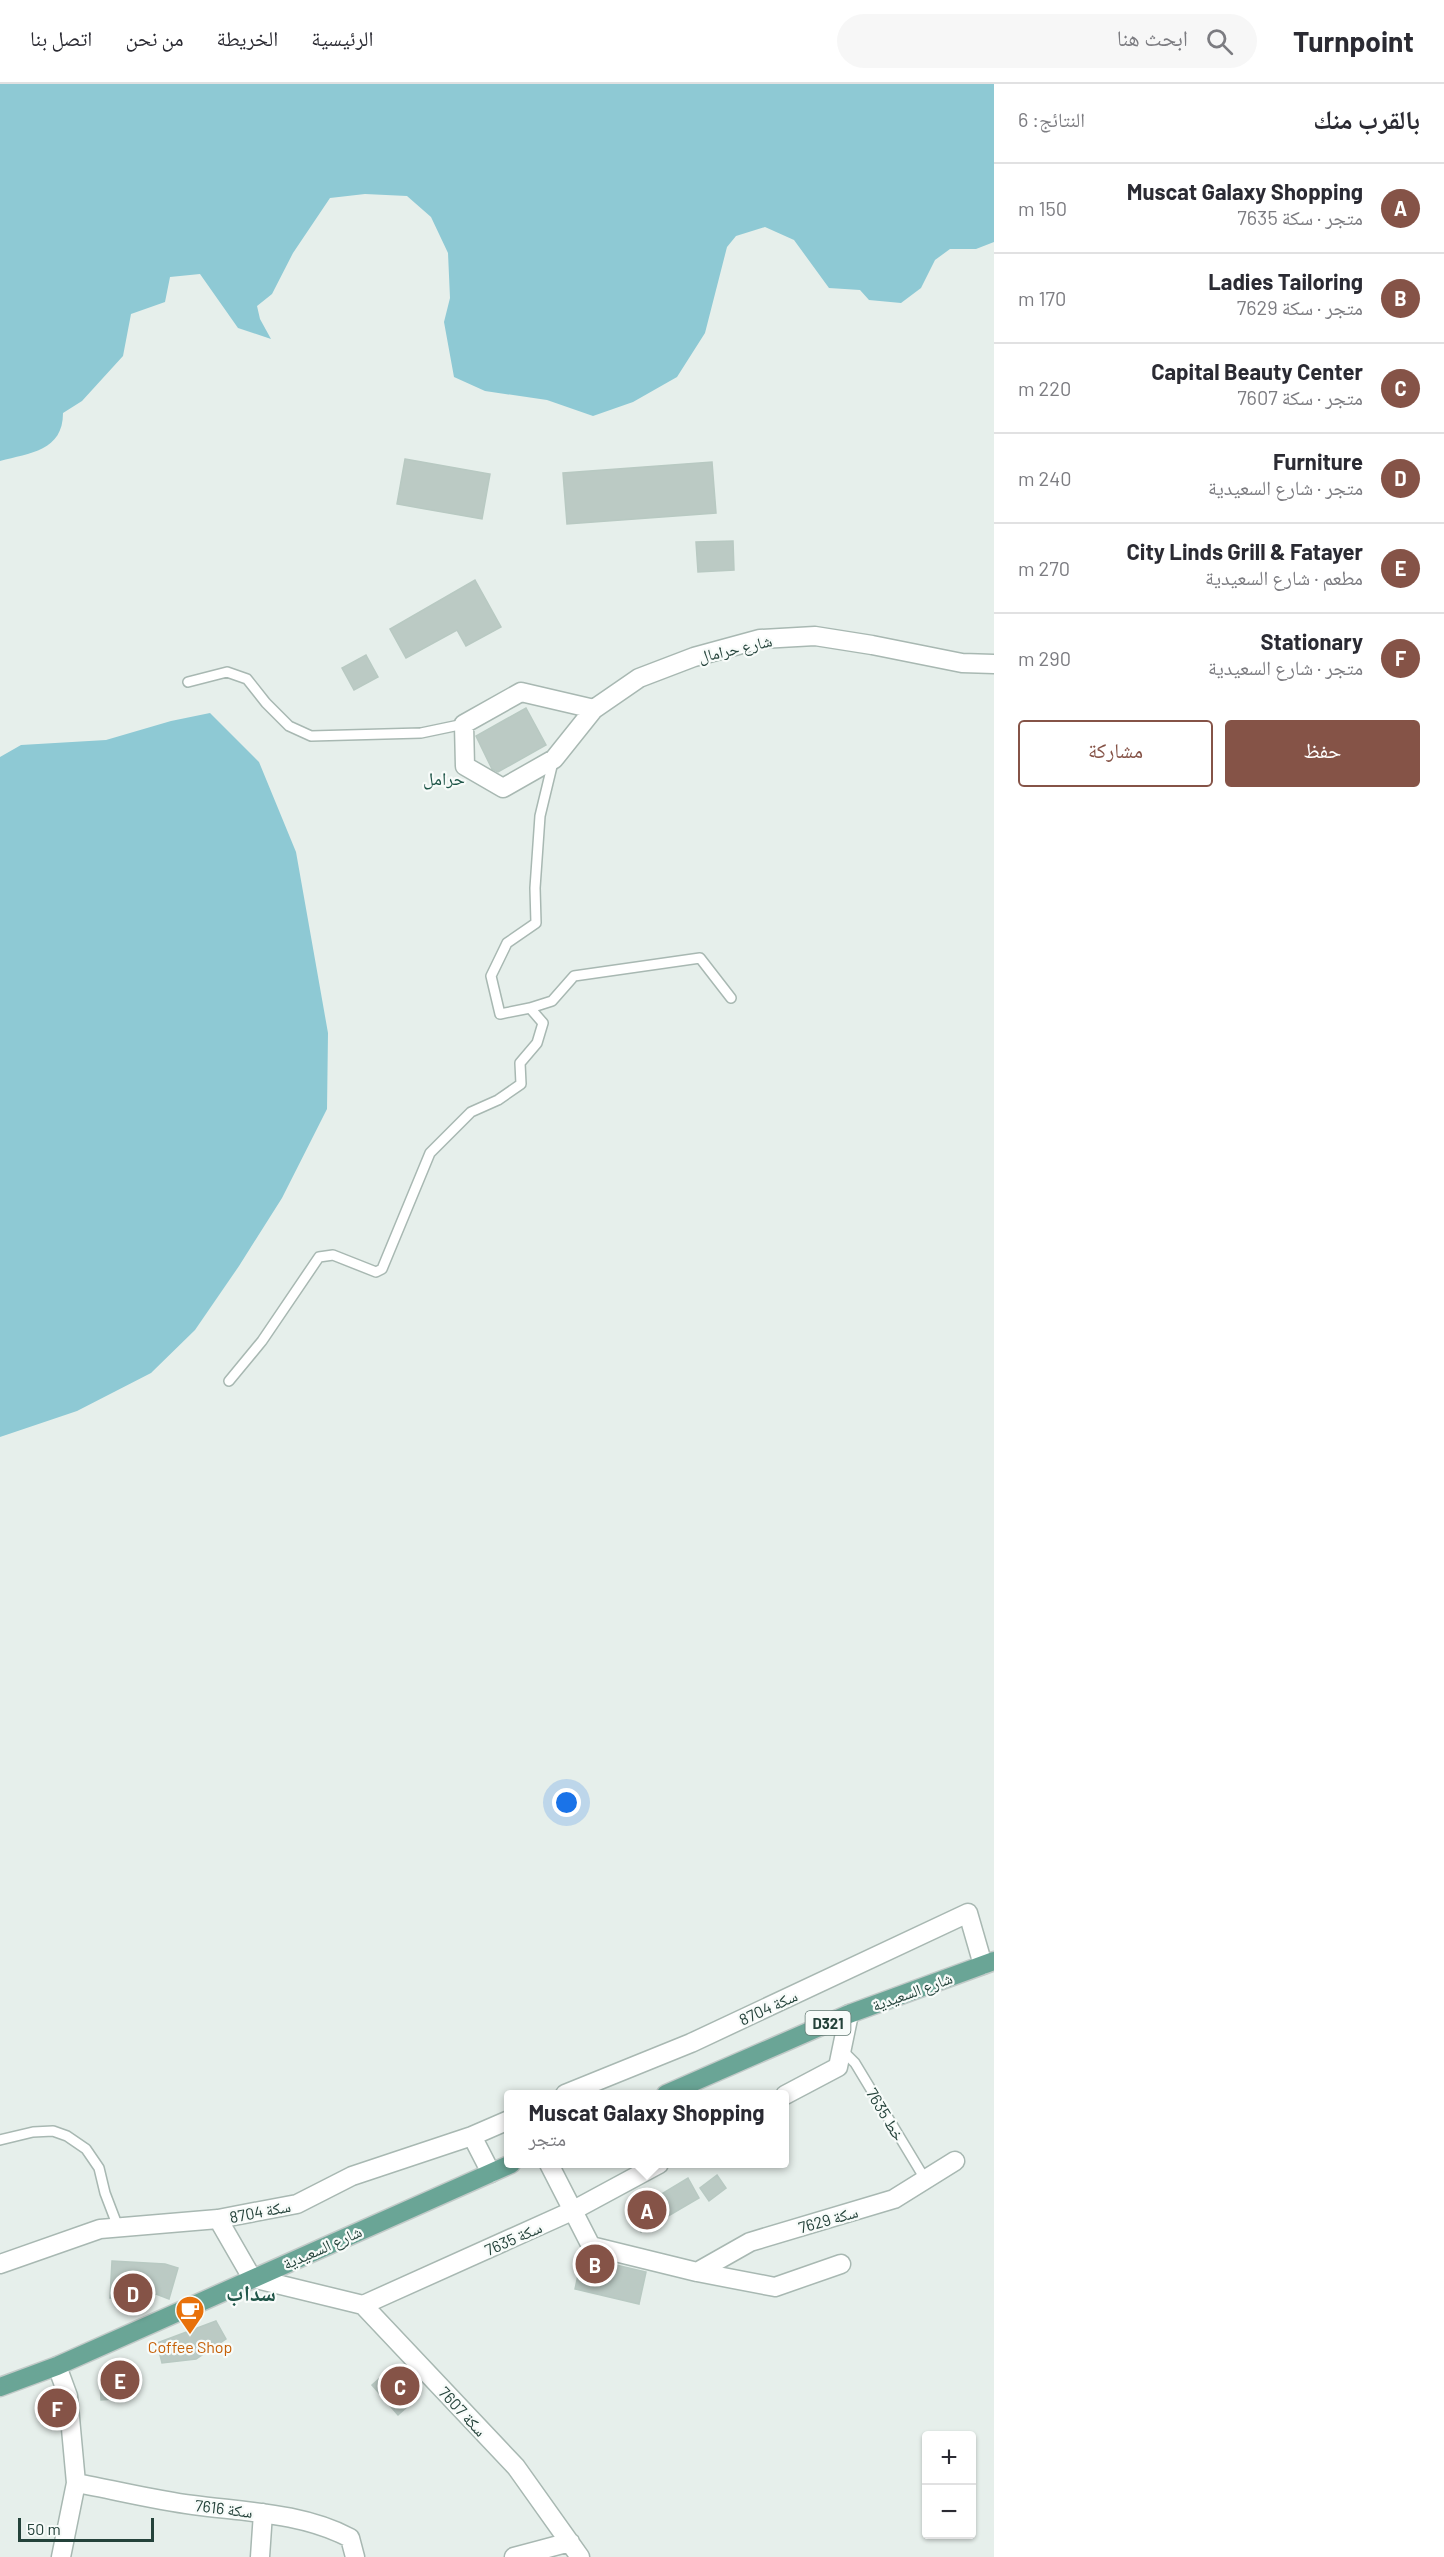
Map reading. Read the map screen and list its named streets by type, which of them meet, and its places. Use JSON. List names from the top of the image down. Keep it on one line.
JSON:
{"streets":{"main road":["شارع السعيدية","D321"],"street":["شارع حرامال","سكة 8704","سكة 7629","سكة 7635","سكة 7607","سكة 7616"],"lane":["7635 خط"]},"crossings":[["شارع السعيدية","سكة 8704"],["7635 خط","سكة 7629"],["سكة 7635","سكة 7607"]],"districts":["حرامل","سداب"],"places":{"cafe":["Coffee Shop"]},"scale_bar":"50 m","page":{"header":"Turnpoint","search":"ابحث هنا","nav":["الرئيسية","الخريطة","من نحن","اتصل بنا"],"heading":["بالقرب منك","النتائج: 6"],"list":[{"mark":"A","name":"Muscat Galaxy Shopping","note":"متجر · سكة 7635","value":"150 m"},{"mark":"B","name":"Ladies Tailoring","note":"متجر · سكة 7629","value":"170 m"},{"mark":"C","name":"Capital Beauty Center","note":"متجر · سكة 7607","value":"220 m"},{"mark":"D","name":"Furniture","note":"متجر · شارع السعيدية","value":"240 m"},{"mark":"E","name":"City Linds Grill & Fatayer","note":"مطعم · شارع السعيدية","value":"270 m"},{"mark":"F","name":"Stationary","note":"متجر · شارع السعيدية","value":"290 m"}],"buttons":["حفظ","مشاركة"],"popup":["Muscat Galaxy Shopping","متجر"],"pins":["A","B","D","E","C","F"],"map_buttons":["+","−"],"scale":"50 m"}}
